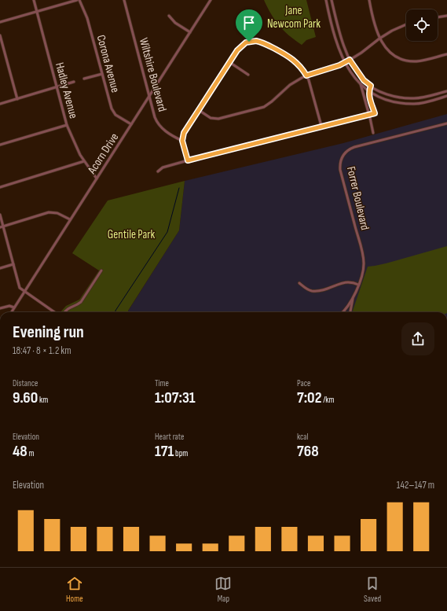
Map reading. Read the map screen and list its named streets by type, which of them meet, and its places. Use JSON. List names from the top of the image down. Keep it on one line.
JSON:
{"streets":{"street":["Corona Avenue","Wiltshire Boulevard","Hadley Avenue","Acorn Drive","Forrer Boulevard"]},"crossings":[["Corona Avenue","Acorn Drive"],["Wiltshire Boulevard","Acorn Drive"],["Hadley Avenue","Acorn Drive"]],"parks":["Jane Newcom Park","Gentile Park"],"page":{"heading":["Evening run","18:47 · 8 × 1.2 km"],"stats":[["Distance","9.60 km"],["Time","1:07:31"],["Pace","7:02 /km"],["Elevation","48 m"],["Heart rate","171 bpm"],["kcal","768"]],"chart":["Elevation","142–147 m"],"tabs":["Home","Map","Saved"]}}
